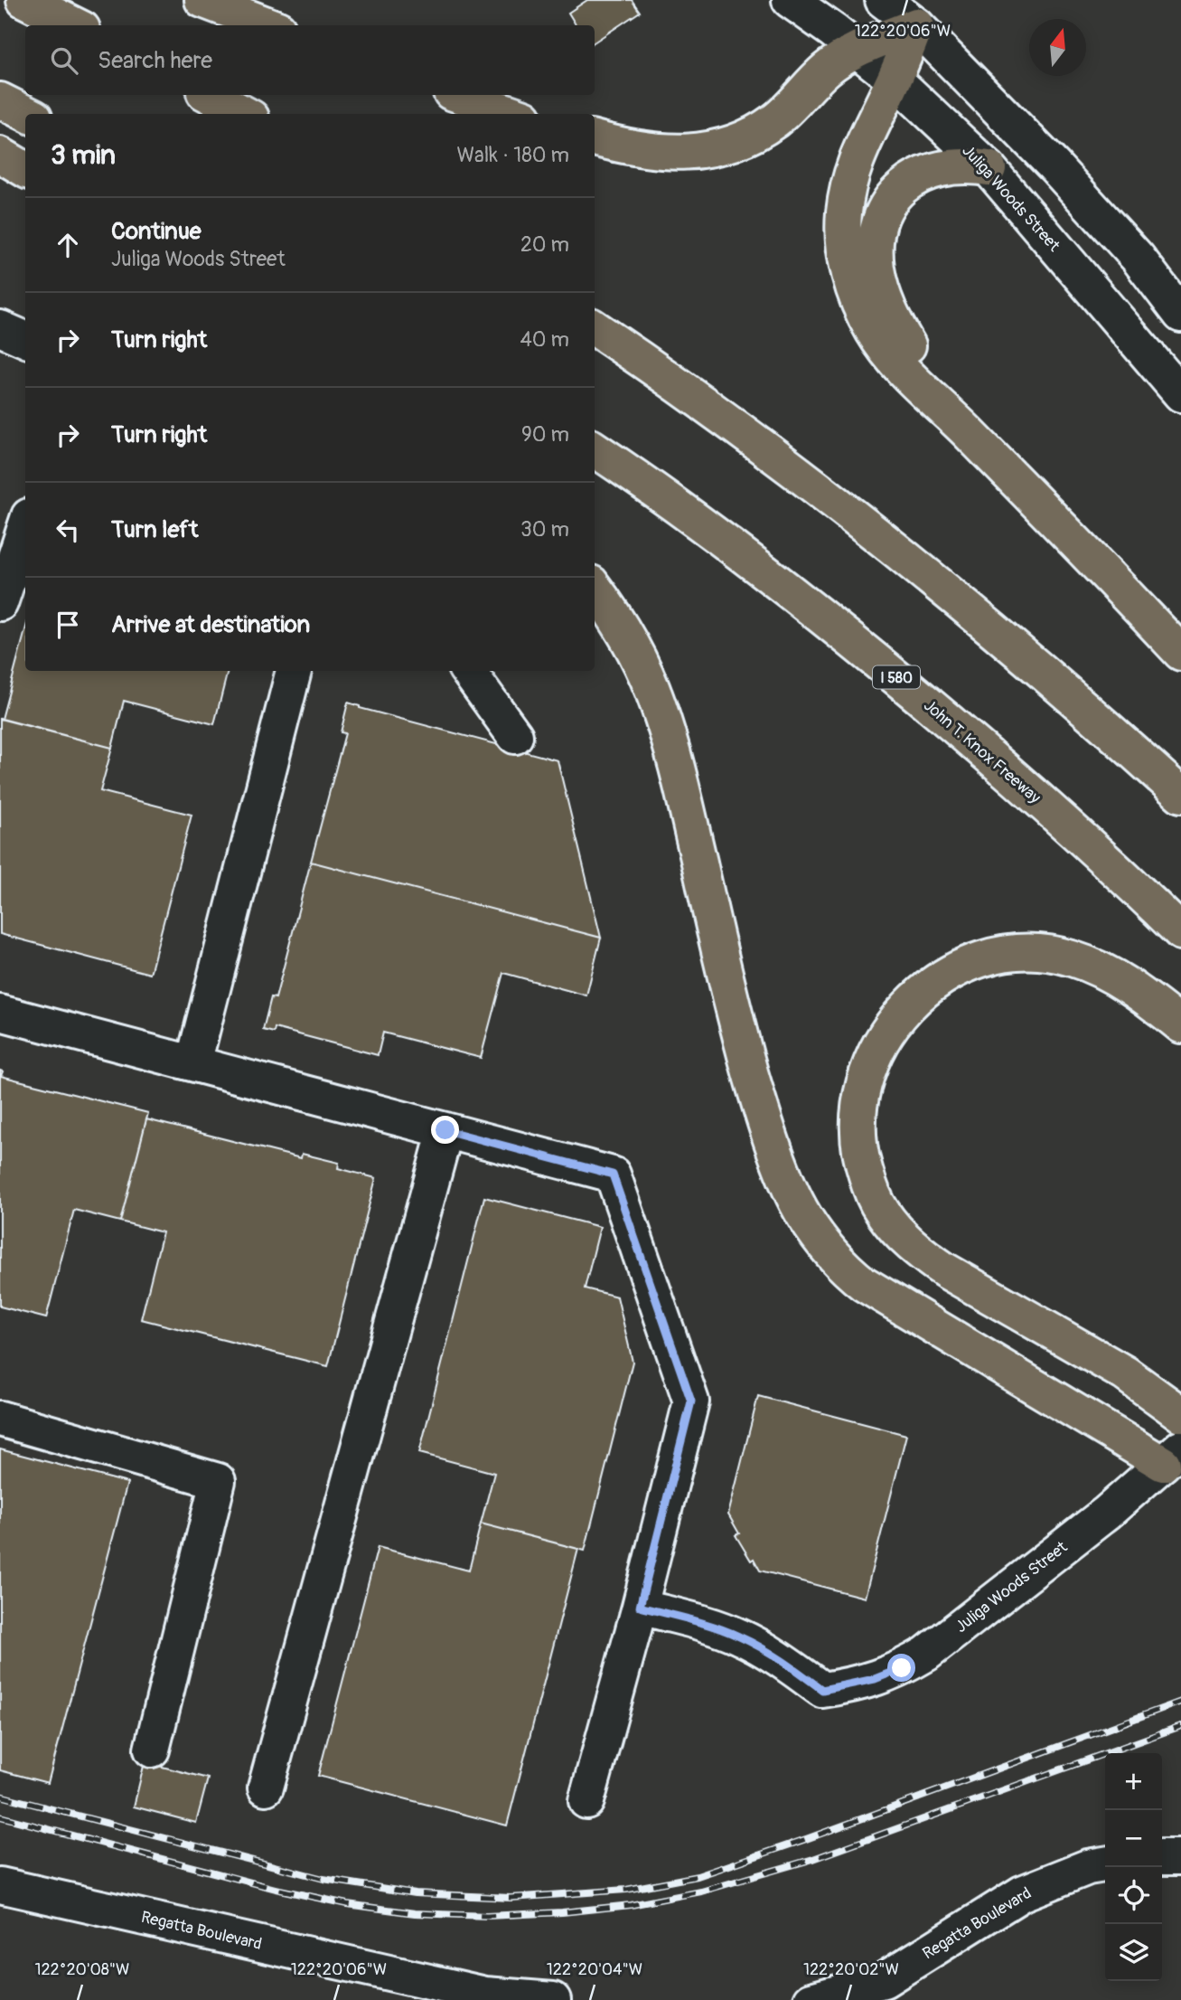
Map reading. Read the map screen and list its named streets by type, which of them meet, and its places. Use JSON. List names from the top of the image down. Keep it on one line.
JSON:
{"streets":{"highway":["I 580","John T. Knox Freeway"],"street":["Juliga Woods Street","Regatta Boulevard"]},"north":"top","page":{"search":"Search here","heading":["3 min","Walk · 180 m"],"list":[["Continue","Juliga Woods Street","20 m"],["Turn right","40 m"],["Turn right","90 m"],["Turn left","30 m"],"Arrive at destination"],"map_buttons":["+","−"]},"coordinates":["122°20'06\"W","122°20'08\"W","122°20'04\"W","122°20'02\"W"]}
